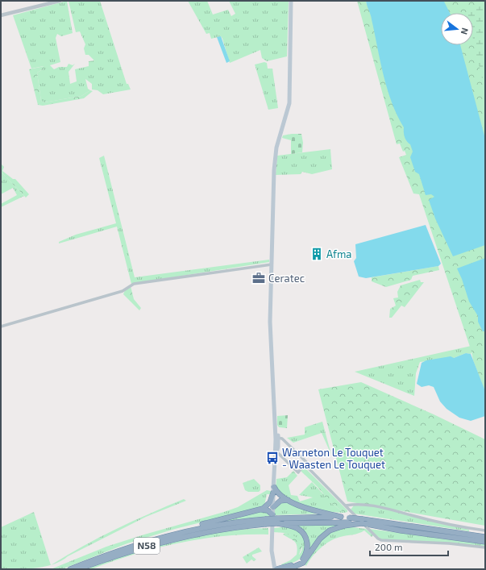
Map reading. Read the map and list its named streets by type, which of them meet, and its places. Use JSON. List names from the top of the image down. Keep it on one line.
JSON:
{"streets":{"highway":["N58"]},"places":{"building":["Afma"],"office":["Ceratec"],"bus stop":["Warneton Le Touquet - Waasten Le Touquet"]},"scale_bar":"200 m","north":"right"}
